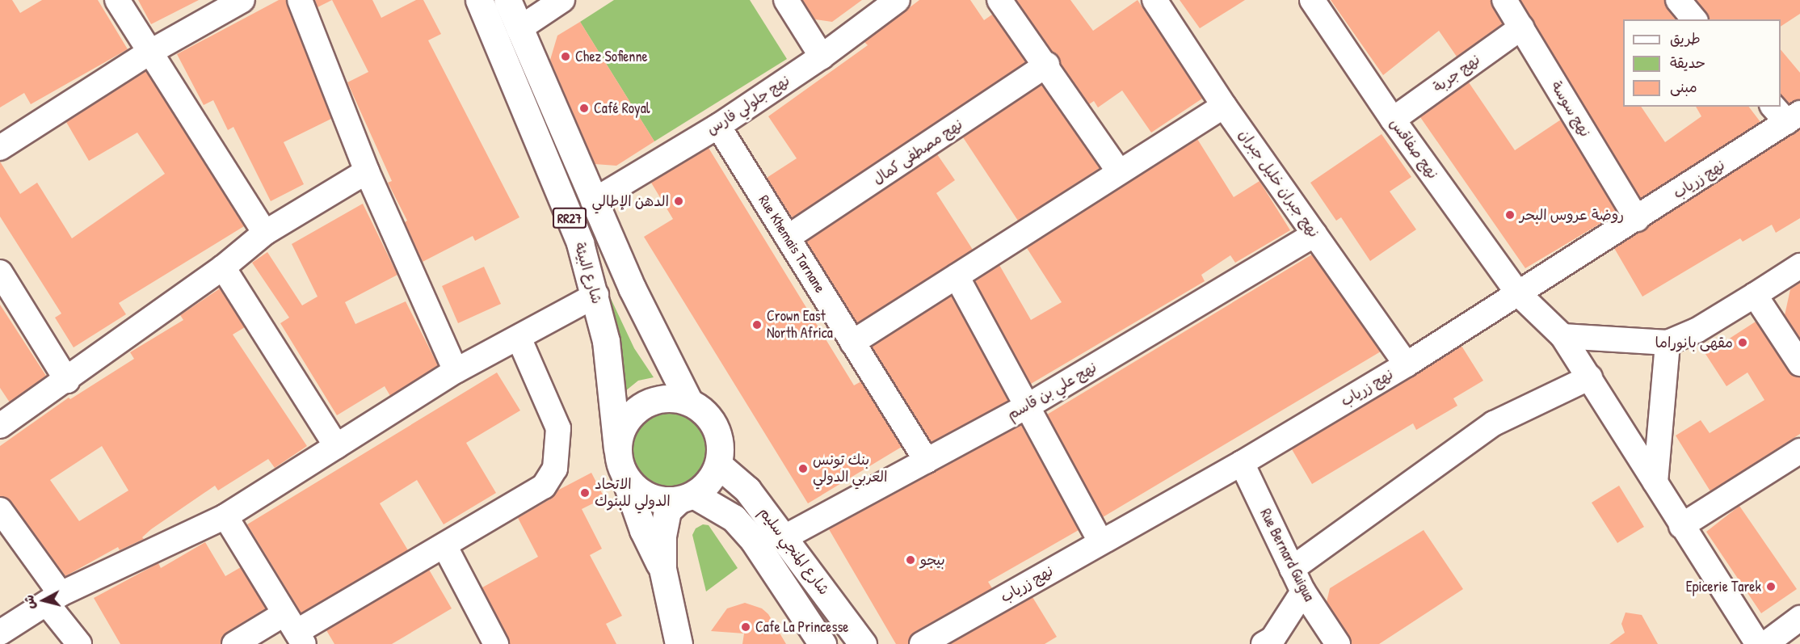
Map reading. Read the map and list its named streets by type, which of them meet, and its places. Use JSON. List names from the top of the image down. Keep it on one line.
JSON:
{"streets":{"main road":["RR27","شارع البيئة","شارع المنجي سليم"],"street":["نهج جربة","نهج جلولي فارس","نهج سوسة","نهج صفاقس","نهج مصطفى كمال","نهج زرياب","نهج جبران خليل جبران","Rue Khemais Tarnane","نهج علي بن قاسم","Rue Bernard Guigua"]},"crossings":[["نهج جربة","نهج سوسة"],["نهج جربة","نهج صفاقس"],["نهج جلولي فارس","Rue Khemais Tarnane"],["نهج جلولي فارس","شارع البيئة"],["نهج سوسة","نهج زرياب"],["نهج صفاقس","نهج زرياب"],["نهج مصطفى كمال","Rue Khemais Tarnane"],["نهج زرياب","نهج جبران خليل جبران"],["نهج زرياب","Rue Bernard Guigua"],["نهج جبران خليل جبران","نهج علي بن قاسم"],["RR27","شارع البيئة"],["RR27","شارع المنجي سليم"],["Rue Khemais Tarnane","نهج علي بن قاسم"],["شارع البيئة","شارع المنجي سليم"],["نهج علي بن قاسم","شارع المنجي سليم"]],"places":["Chez Sofienne","Café Royal","الدهن الإطالي","روضة عروس البحر","Crown East North Africa","مقهى بانوراما","بنك تونس العربي الدولي","الاتحاد الدولي للبنوك","بيجو","Epicerie Tarek","Cafe La Princesse"],"legend":["طريق","حديقة","مبنى"],"north":"left"}
